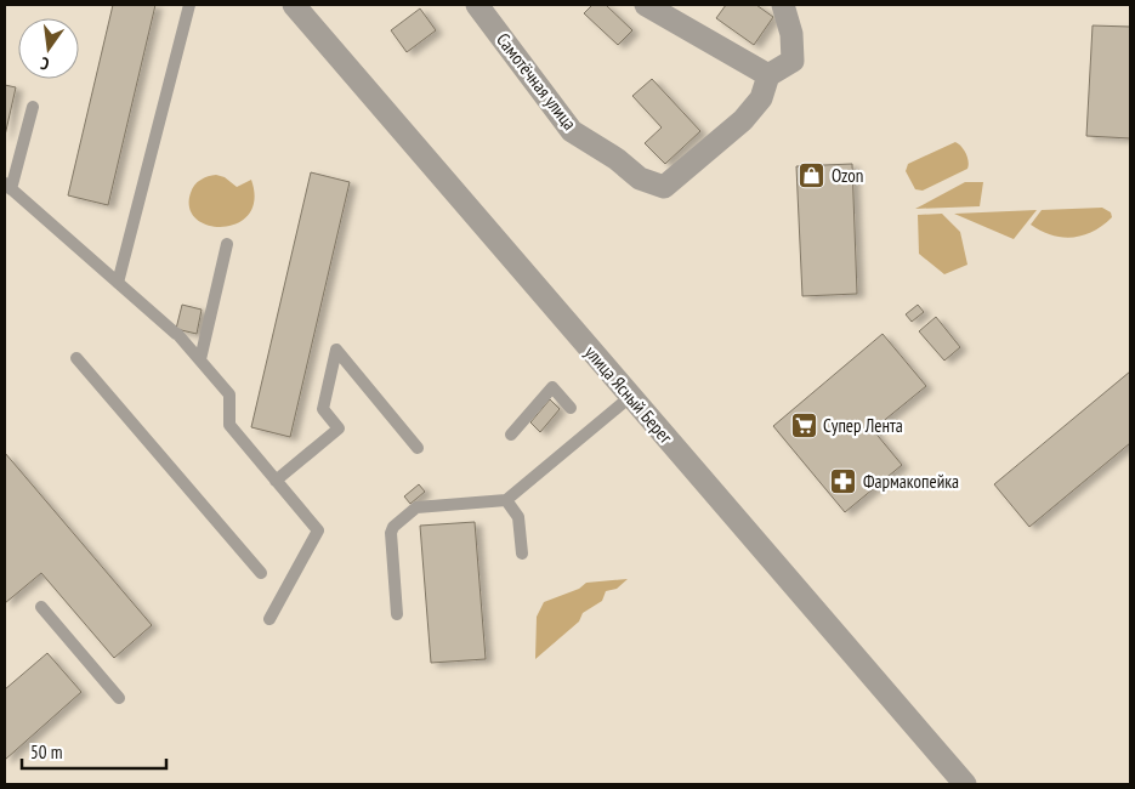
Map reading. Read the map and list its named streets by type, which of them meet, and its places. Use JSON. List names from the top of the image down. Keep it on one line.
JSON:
{"streets":{"street":["Самотёчная улица","улица Ясный Берег"]},"places":{"shop":["Ozon"],"supermarket":["Супер Лента"],"pharmacy":["Фармакопейка"]},"scale_bar":"50 m","north":"bottom"}
